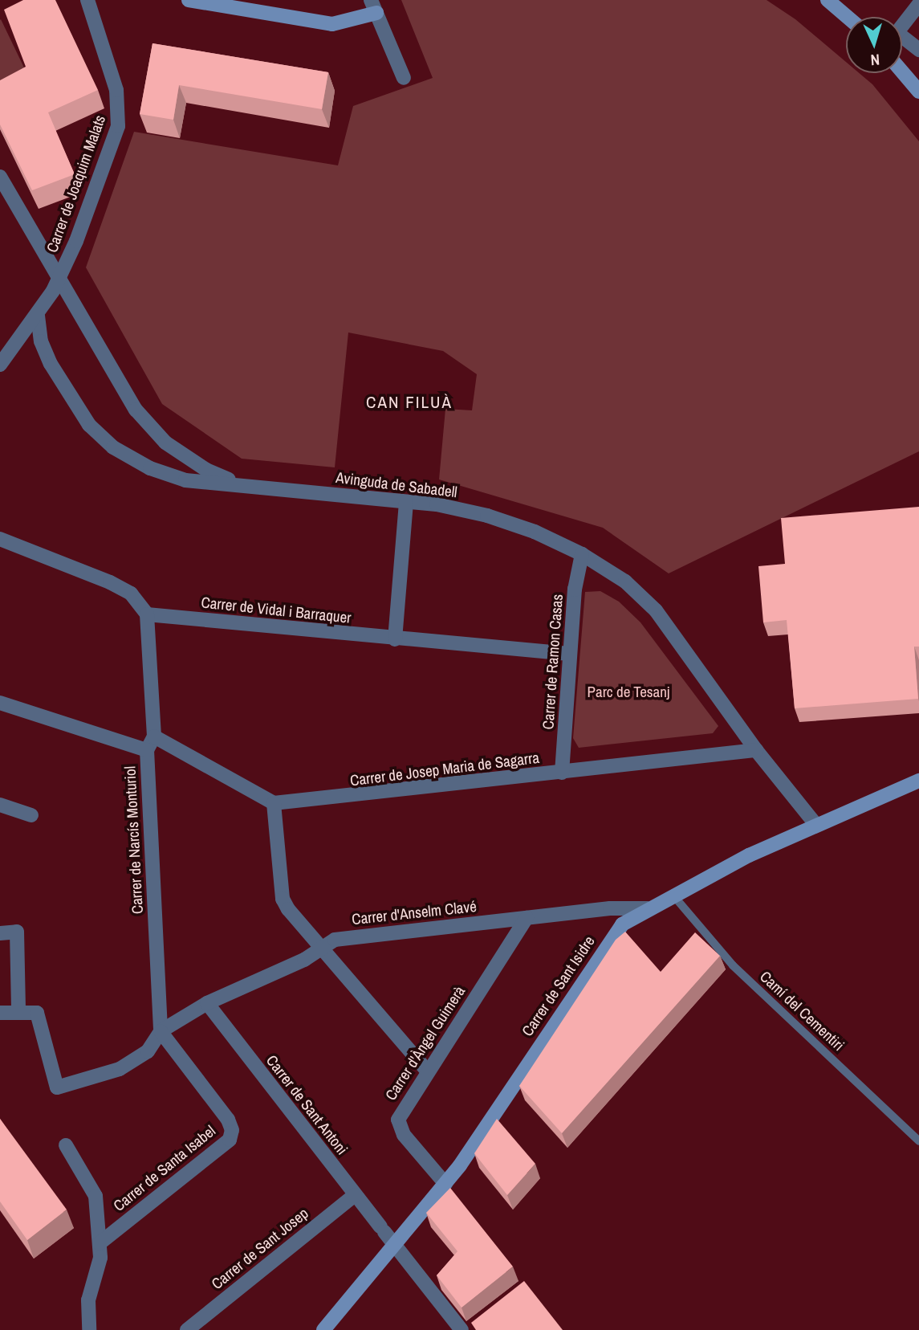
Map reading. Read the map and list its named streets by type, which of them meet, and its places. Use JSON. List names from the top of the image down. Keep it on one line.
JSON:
{"streets":{"main road":["Carrer de Sant Isidre"],"street":["Carrer de Joaquim Malats","Avinguda de Sabadell","Carrer de Vidal i Barraquer","Carrer de Ramon Casas","Carrer de Josep Maria de Sagarra","Carrer de Narcís Monturiol","Carrer d'Anselm Clavé","Carrer d'Àngel Guimerà","Carrer de Sant Antoni","Carrer de Santa Isabel","Carrer de Sant Josep"],"lane":["Camí del Cementiri"]},"crossings":[["Carrer de Joaquim Malats","Avinguda de Sabadell"],["Avinguda de Sabadell","Carrer de Ramon Casas"],["Avinguda de Sabadell","Carrer de Josep Maria de Sagarra"],["Avinguda de Sabadell","Carrer de Sant Isidre"],["Carrer de Vidal i Barraquer","Carrer de Ramon Casas"],["Carrer de Ramon Casas","Carrer de Josep Maria de Sagarra"],["Carrer de Narcís Monturiol","Carrer d'Anselm Clavé"],["Carrer de Narcís Monturiol","Carrer de Santa Isabel"],["Carrer d'Anselm Clavé","Carrer de Sant Isidre"],["Carrer d'Anselm Clavé","Carrer d'Àngel Guimerà"],["Carrer d'Anselm Clavé","Carrer de Sant Antoni"],["Carrer d'Anselm Clavé","Carrer de Santa Isabel"],["Carrer de Sant Isidre","Camí del Cementiri"],["Carrer de Sant Isidre","Carrer d'Àngel Guimerà"],["Carrer de Sant Isidre","Carrer de Sant Antoni"],["Carrer de Sant Antoni","Carrer de Sant Josep"]],"districts":["CAN FILUÀ"],"parks":["Parc de Tesanj"],"north":"bottom"}
